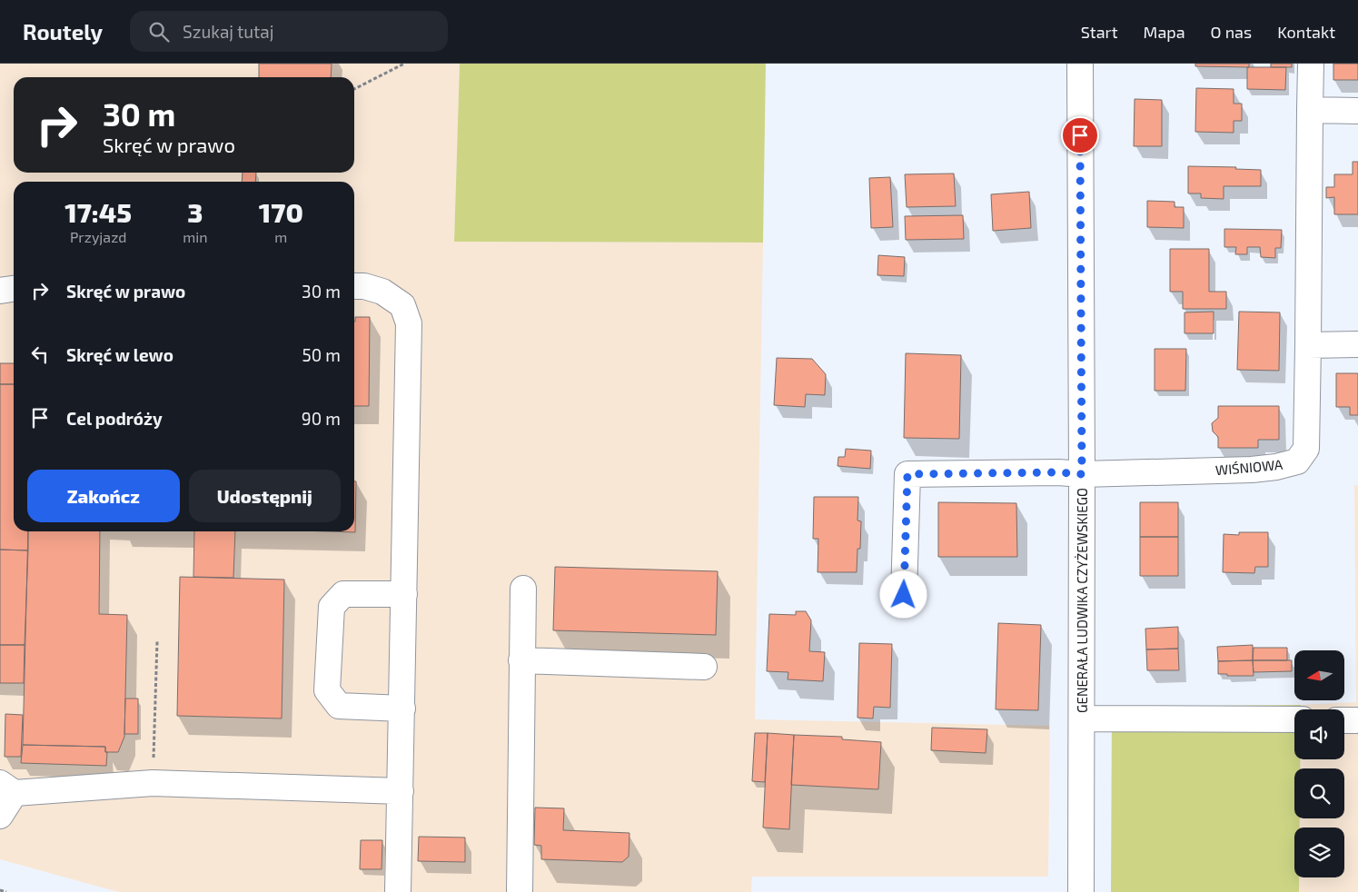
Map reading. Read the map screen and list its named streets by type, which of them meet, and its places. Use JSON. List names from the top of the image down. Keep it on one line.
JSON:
{"streets":{"street":["WIŚNIOWA","GENERAŁA LUDWIKA CZYŻEWSKIEGO"]},"crossings":[["WIŚNIOWA","GENERAŁA LUDWIKA CZYŻEWSKIEGO"]],"north":"left","page":{"header":"Routely","search":"Szukaj tutaj","nav":["Start","Mapa","O nas","Kontakt"],"turn":["30 m","Skręć w prawo"],"eta":["17:45","Przyjazd","3","min","170","m"],"list":[{"name":"Skręć w prawo","value":"30 m"},{"name":"Skręć w lewo","value":"50 m"},{"name":"Cel podróży","value":"90 m"}],"buttons":["Zakończ","Udostępnij"]}}
